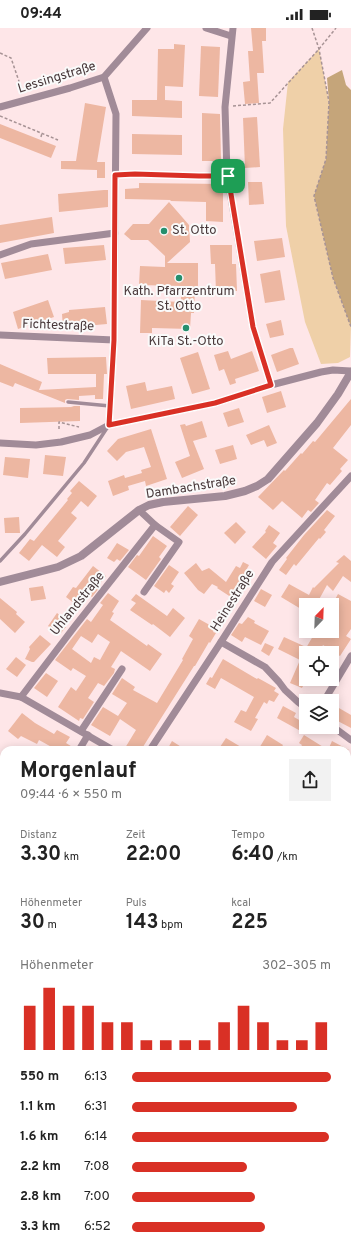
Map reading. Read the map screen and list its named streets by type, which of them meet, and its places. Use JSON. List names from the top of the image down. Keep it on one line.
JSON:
{"streets":{"street":["Lessingstraße","Fichtestraße","Dambachstraße","Heinestraße","Uhlandstraße"]},"places":["St. Otto","Kath. Pfarrzentrum St. Otto","KiTa St.-Otto"],"north":"top right","page":{"status":"09:44","heading":["Morgenlauf","09:44 · 6 × 550 m"],"stats":[["Distanz","3.30 km"],["Zeit","22:00"],["Tempo","6:40 /km"],["Höhenmeter","30 m"],["Puls","143 bpm"],["kcal","225"]],"chart":["Höhenmeter","302–305 m"],"list":[{"name":"550 m","note":"6:13"},{"name":"1.1 km","note":"6:31"},{"name":"1.6 km","note":"6:14"},{"name":"2.2 km","note":"7:08"},{"name":"2.8 km","note":"7:00"},{"name":"3.3 km","note":"6:52"}]}}
